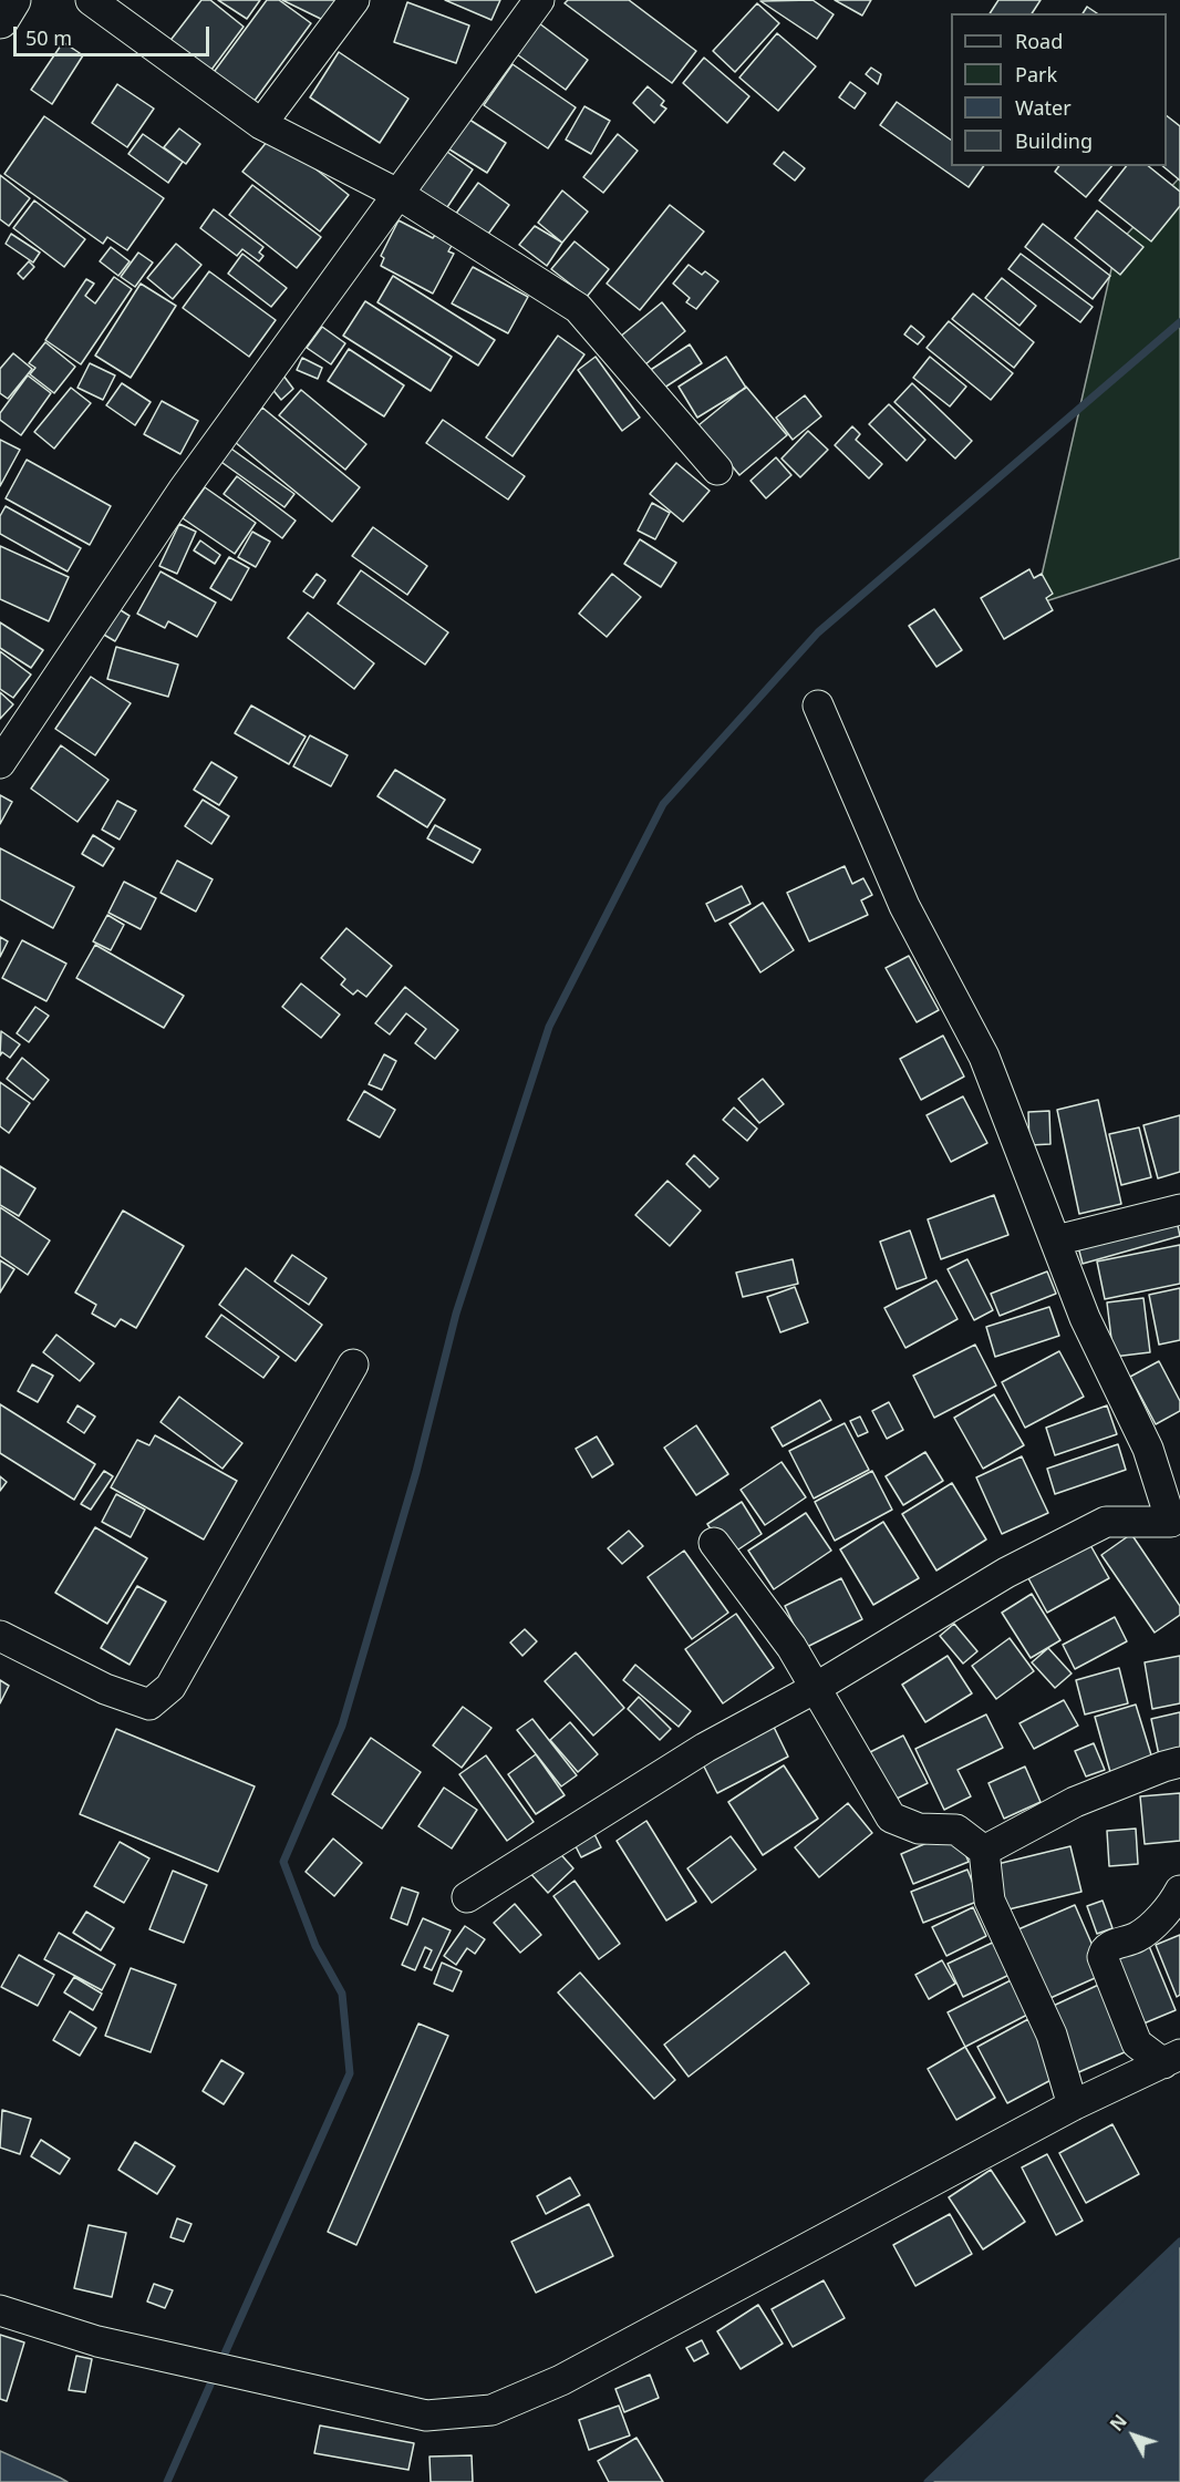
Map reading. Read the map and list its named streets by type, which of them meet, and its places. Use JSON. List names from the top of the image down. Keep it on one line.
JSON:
{"legend":["Road","Park","Water","Building"],"scale_bar":"50 m","north":"top left"}
